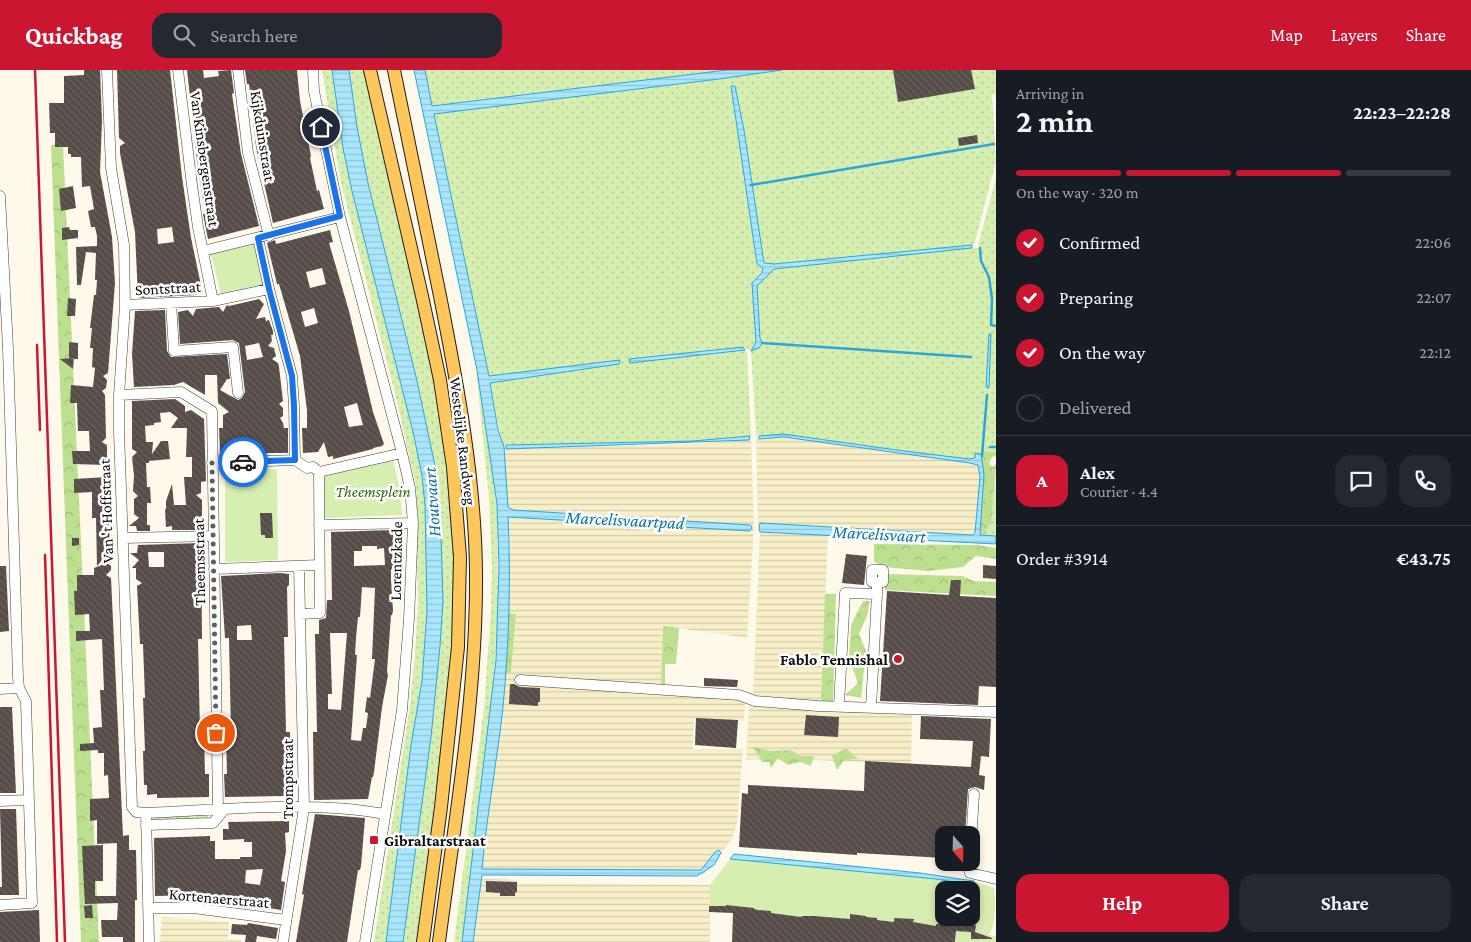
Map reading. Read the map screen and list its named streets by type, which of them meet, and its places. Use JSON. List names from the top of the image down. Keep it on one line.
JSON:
{"streets":{"main road":["Westelijke Randweg"],"street":["Kijkduinstraat","Van Kinsbergenstraat","Sontstraat","Van 't Hoffstraat","Lorentzkade","Theemsstraat","Trompstraat","Kortenaerstraat"]},"crossings":[["Kijkduinstraat","Sontstraat"],["Van Kinsbergenstraat","Sontstraat"],["Sontstraat","Van 't Hoffstraat"],["Van 't Hoffstraat","Theemsstraat"],["Trompstraat","Kortenaerstraat"]],"water":["Houtvaart","Marcelisvaartpad","Marcelisvaart"],"parks":["Theemsplein"],"places":{"other":["Fablo Tennishal"],"transit":["Gibraltarstraat"]},"north":"bottom","page":{"header":"Quickbag","search":"Search here","nav":["Map","Layers","Share"],"heading":["2 min","Arriving in","22:23–22:28"],"panel":["Alex","Courier · 4.4","Order #3914","€43.75"],"bar":"On the way · 320 m","list":[["Confirmed","22:06"],["Preparing","22:07"],["On the way","22:12"],"Delivered"],"round":"A","buttons":["Help","Share"]}}
